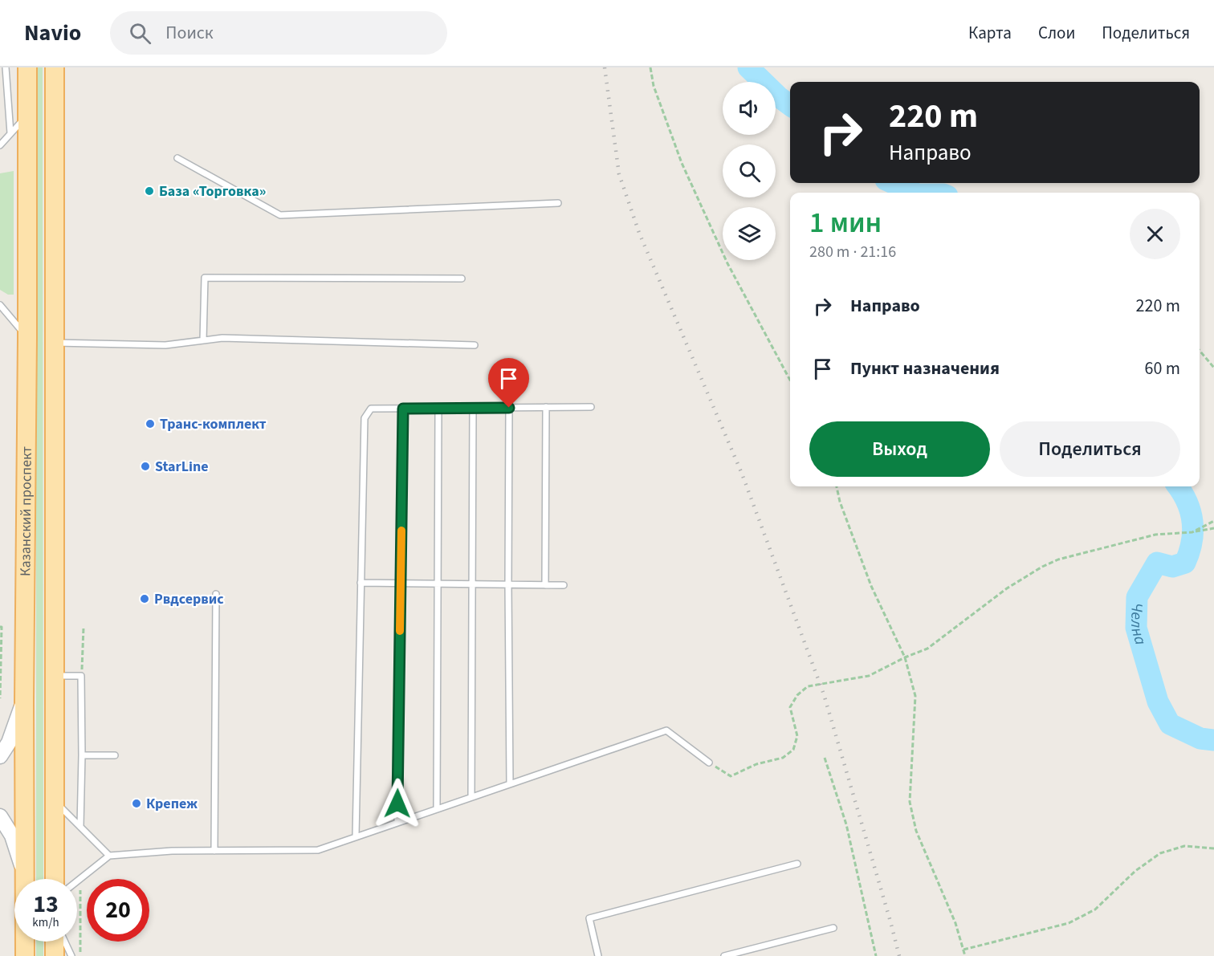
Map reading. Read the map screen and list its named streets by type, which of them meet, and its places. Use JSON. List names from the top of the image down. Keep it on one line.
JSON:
{"streets":{"main road":["Казанский проспект"]},"water":["Челна"],"places":["База «Торговка»","Транс-комплект","StarLine","Рвдсервис","Крепеж"],"page":{"header":"Navio","search":"Поиск","nav":["Карта","Слои","Поделиться"],"turn":["220 m","Направо"],"heading":["1 мин","280 m · 21:16"],"list":[{"name":"Направо","value":"220 m"},{"name":"Пункт назначения","value":"60 m"}],"buttons":["Выход","Поделиться"],"speed":"13 km/h","limit":"20"}}
